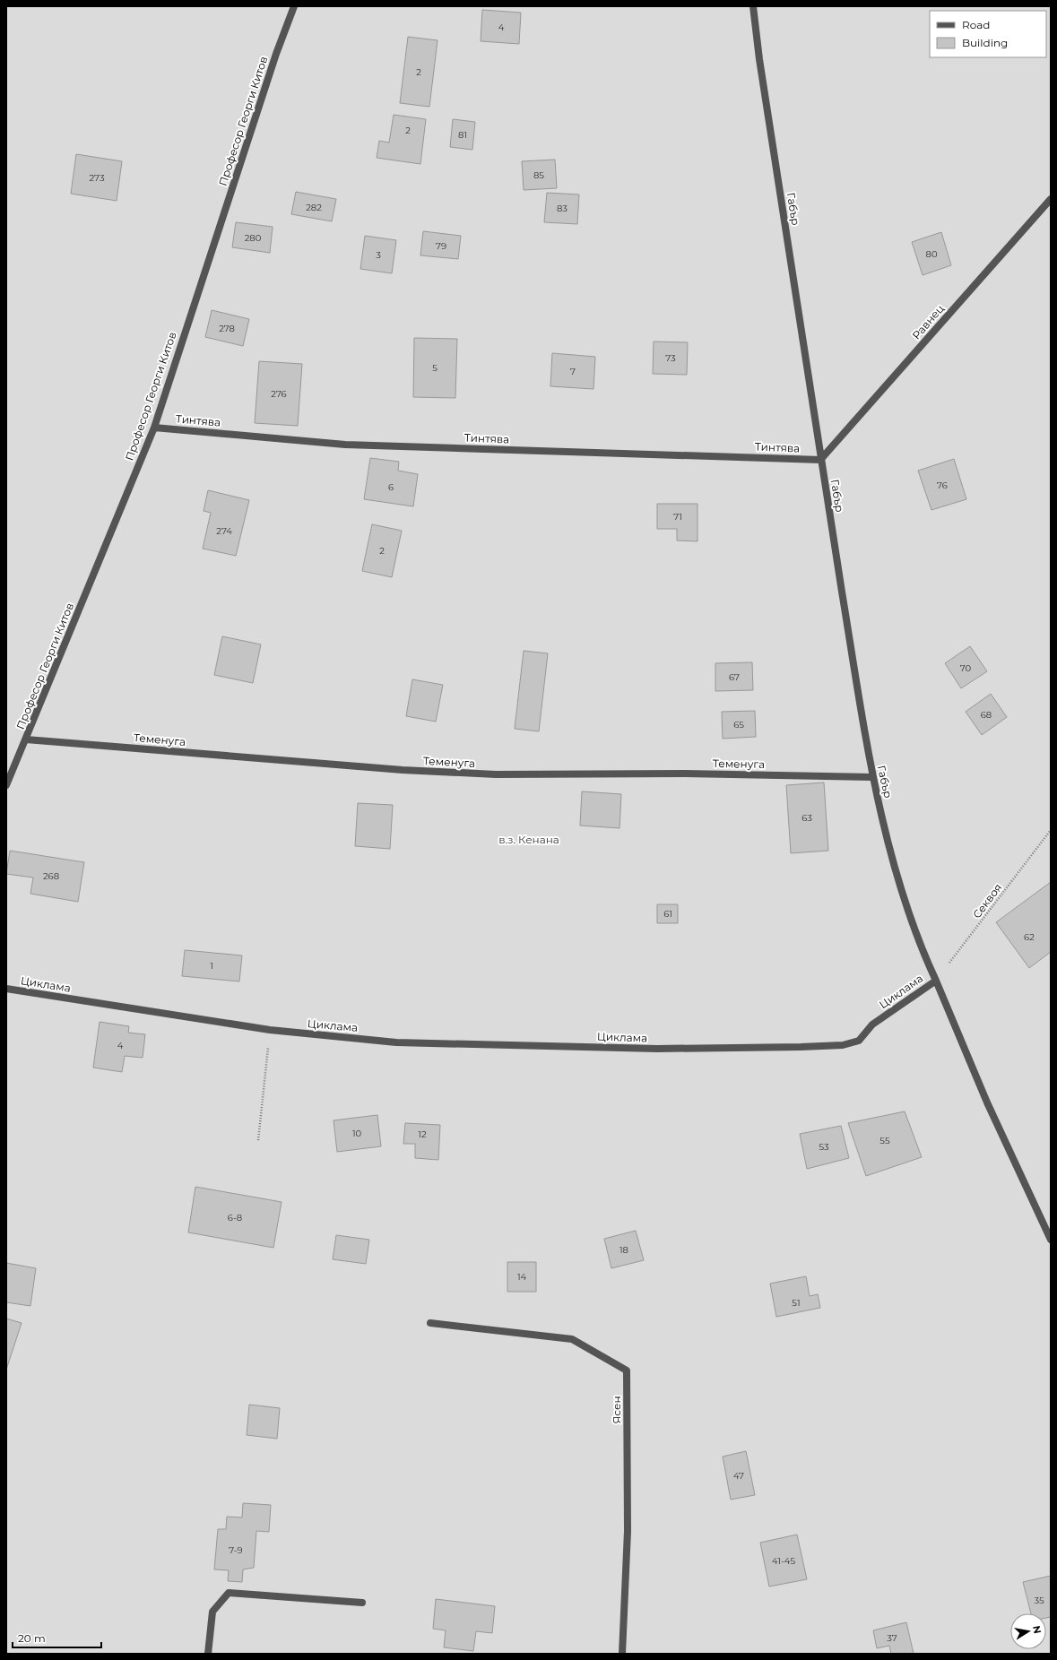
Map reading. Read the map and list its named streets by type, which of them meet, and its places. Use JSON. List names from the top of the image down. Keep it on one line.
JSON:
{"streets":{"street":["Професор Георги Китов","Габър","Равнец","Тинтява","Теменуга","Циклама","Ясен"],"path":["Секвоя"]},"crossings":[["Професор Георги Китов","Тинтява"],["Професор Георги Китов","Теменуга"],["Габър","Равнец"],["Габър","Тинтява"],["Габър","Теменуга"],["Габър","Секвоя"],["Габър","Циклама"],["Равнец","Тинтява"],["Секвоя","Циклама"]],"parks":["в.з. Кенана"],"house_numbers":["4","2","2","81","85","273","282","83","280","79","80","3","278","73","5","7","276","76","6","71","274","2","70","67","68","65","63","268","61","62","1","4","10","12","55","53","6-8","18","14","51","47","7-9","41-45","35","37"],"legend":["Road","Building"],"scale_bar":"20 m","north":"right"}
